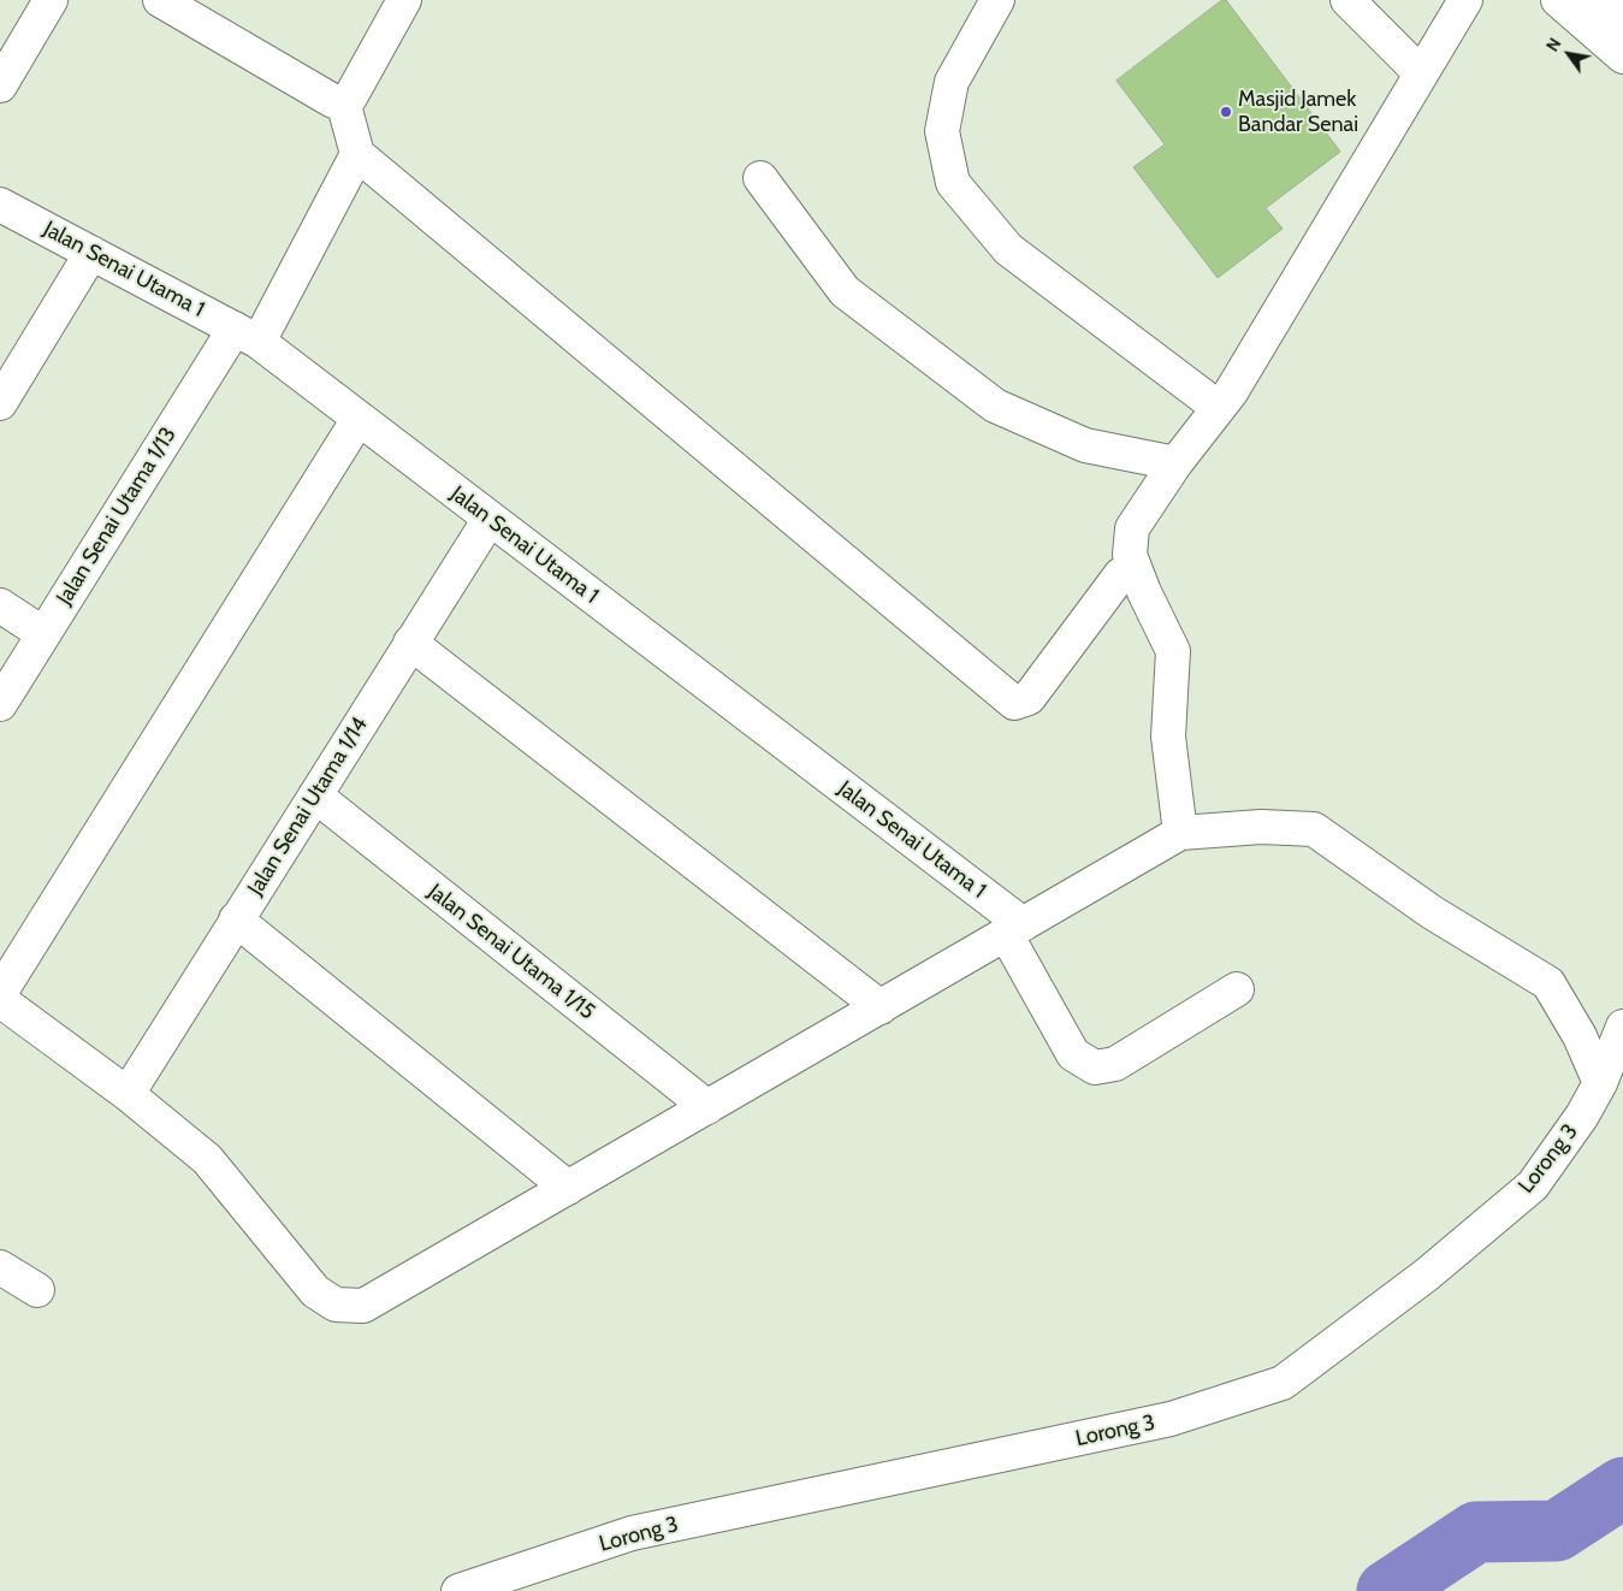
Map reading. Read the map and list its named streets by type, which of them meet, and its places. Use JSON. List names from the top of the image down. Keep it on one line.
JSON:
{"streets":{"main road":["Jalan Senai Utama 1","Jalan Senai Utama 1/13","Jalan Senai Utama 1/14","Jalan Senai Utama 1/15","Lorong 3"]},"crossings":[["Jalan Senai Utama 1","Jalan Senai Utama 1/13"],["Jalan Senai Utama 1","Jalan Senai Utama 1/14"],["Jalan Senai Utama 1/14","Jalan Senai Utama 1/15"]],"places":["Masjid Jamek Bandar Senai"],"north":"top left"}
